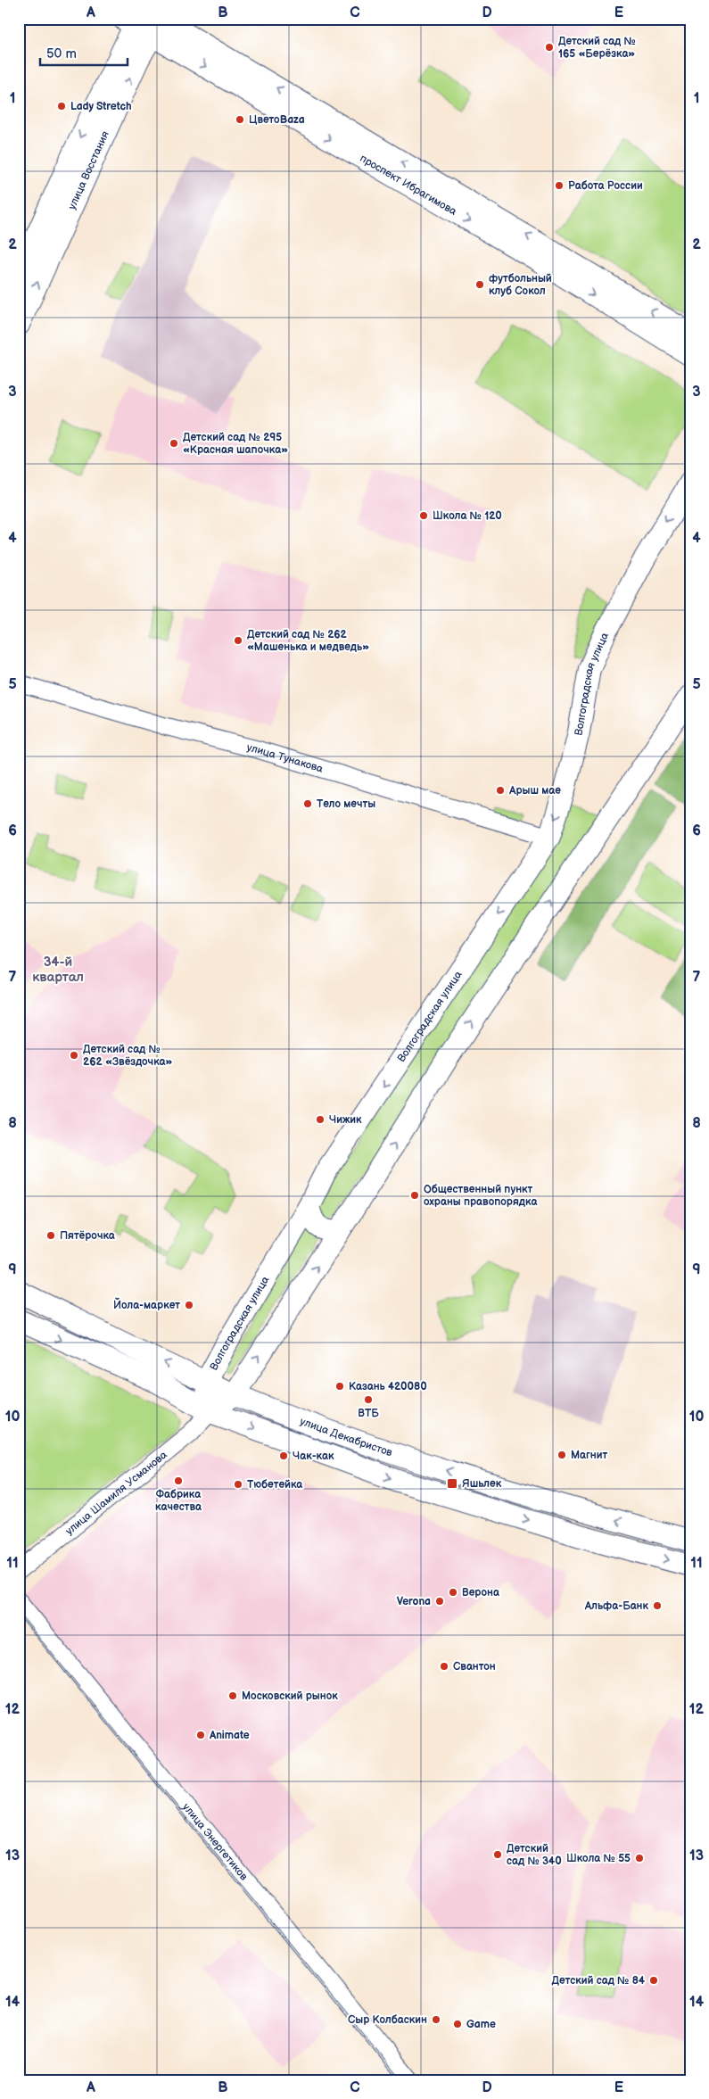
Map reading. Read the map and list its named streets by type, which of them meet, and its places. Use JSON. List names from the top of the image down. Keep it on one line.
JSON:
{"streets":{"main road":["улица Восстания","проспект Ибрагимова","Волгоградская улица","улица Декабристов"],"street":["улица Тунакова","улица Шамиля Усманова","улица Энергетиков"]},"crossings":[["улица Восстания","проспект Ибрагимова"],["Волгоградская улица","улица Тунакова"],["Волгоградская улица","улица Декабристов"],["Волгоградская улица","улица Шамиля Усманова"]],"districts":["34-й квартал"],"places":{"other":["Детский сад № 165 «Берёзка»","Lady Stretch","ЦветоBaza","Работа России","футбольный клуб Сокол","Детский сад № 295 «Красная шапочка»","Школа № 120","Детский сад № 262 «Машенька и медведь»","Арыш мае","Тело мечты","Детский сад № 262 «Звёздочка»","Чижик","Общественный пункт охраны правопорядка","Пятёрочка","Йола-маркет","Казань 420080","ВТБ","Магнит","Чак-как","Фабрика качества","Тюбетейка","Верона","Verona","Альфа-Банк","Свантон","Московский рынок","Animate","Детский сад № 340","Школа № 55","Детский сад № 84","Сыр Колбаскин","Game"],"transit":["Яшьлек"]},"scale_bar":"50 m","grid":{"columns":["A","B","C","D","E"],"rows":["1","2","3","4","5","6","7","8","9","10","11","12","13","14"]}}
